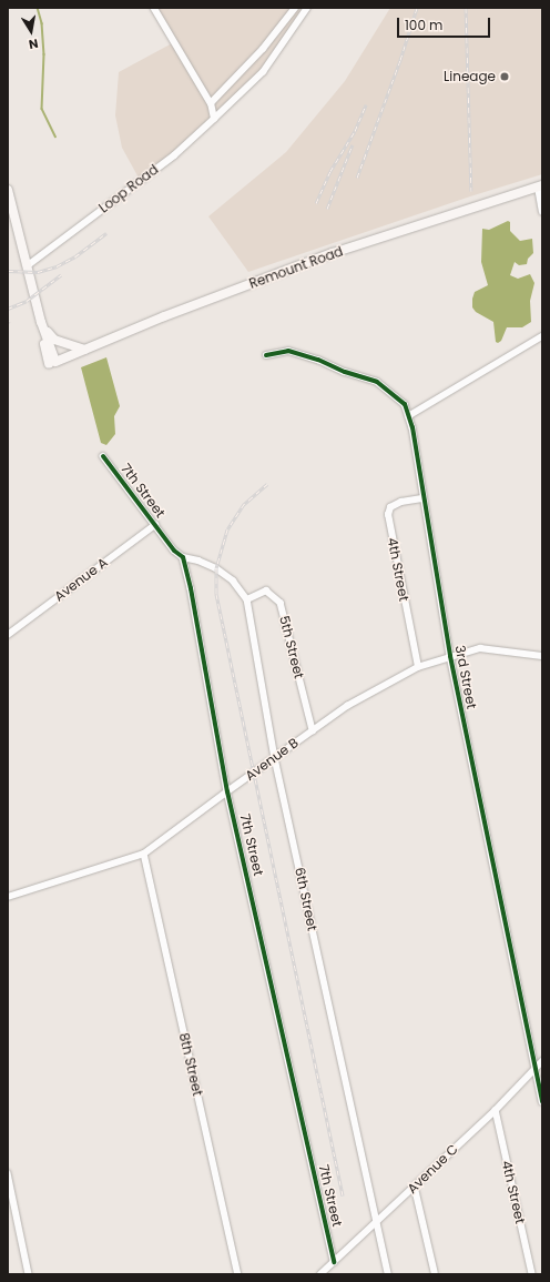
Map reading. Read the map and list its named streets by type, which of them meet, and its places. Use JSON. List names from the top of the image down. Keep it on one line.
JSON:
{"streets":{"main road":["Remount Road"],"street":["Loop Road","7th Street","4th Street","Avenue A","5th Street","3rd Street","Avenue B","6th Street","8th Street","Avenue C"]},"crossings":[["7th Street","Avenue A"],["7th Street","Avenue B"],["7th Street","6th Street"],["7th Street","Avenue C"],["4th Street","3rd Street"],["4th Street","Avenue B"],["4th Street","Avenue C"],["5th Street","Avenue B"],["5th Street","6th Street"],["3rd Street","Avenue B"],["3rd Street","Avenue C"],["Avenue B","6th Street"],["Avenue B","8th Street"],["6th Street","Avenue C"]],"places":["Lineage"],"scale_bar":"100 m","north":"bottom"}
